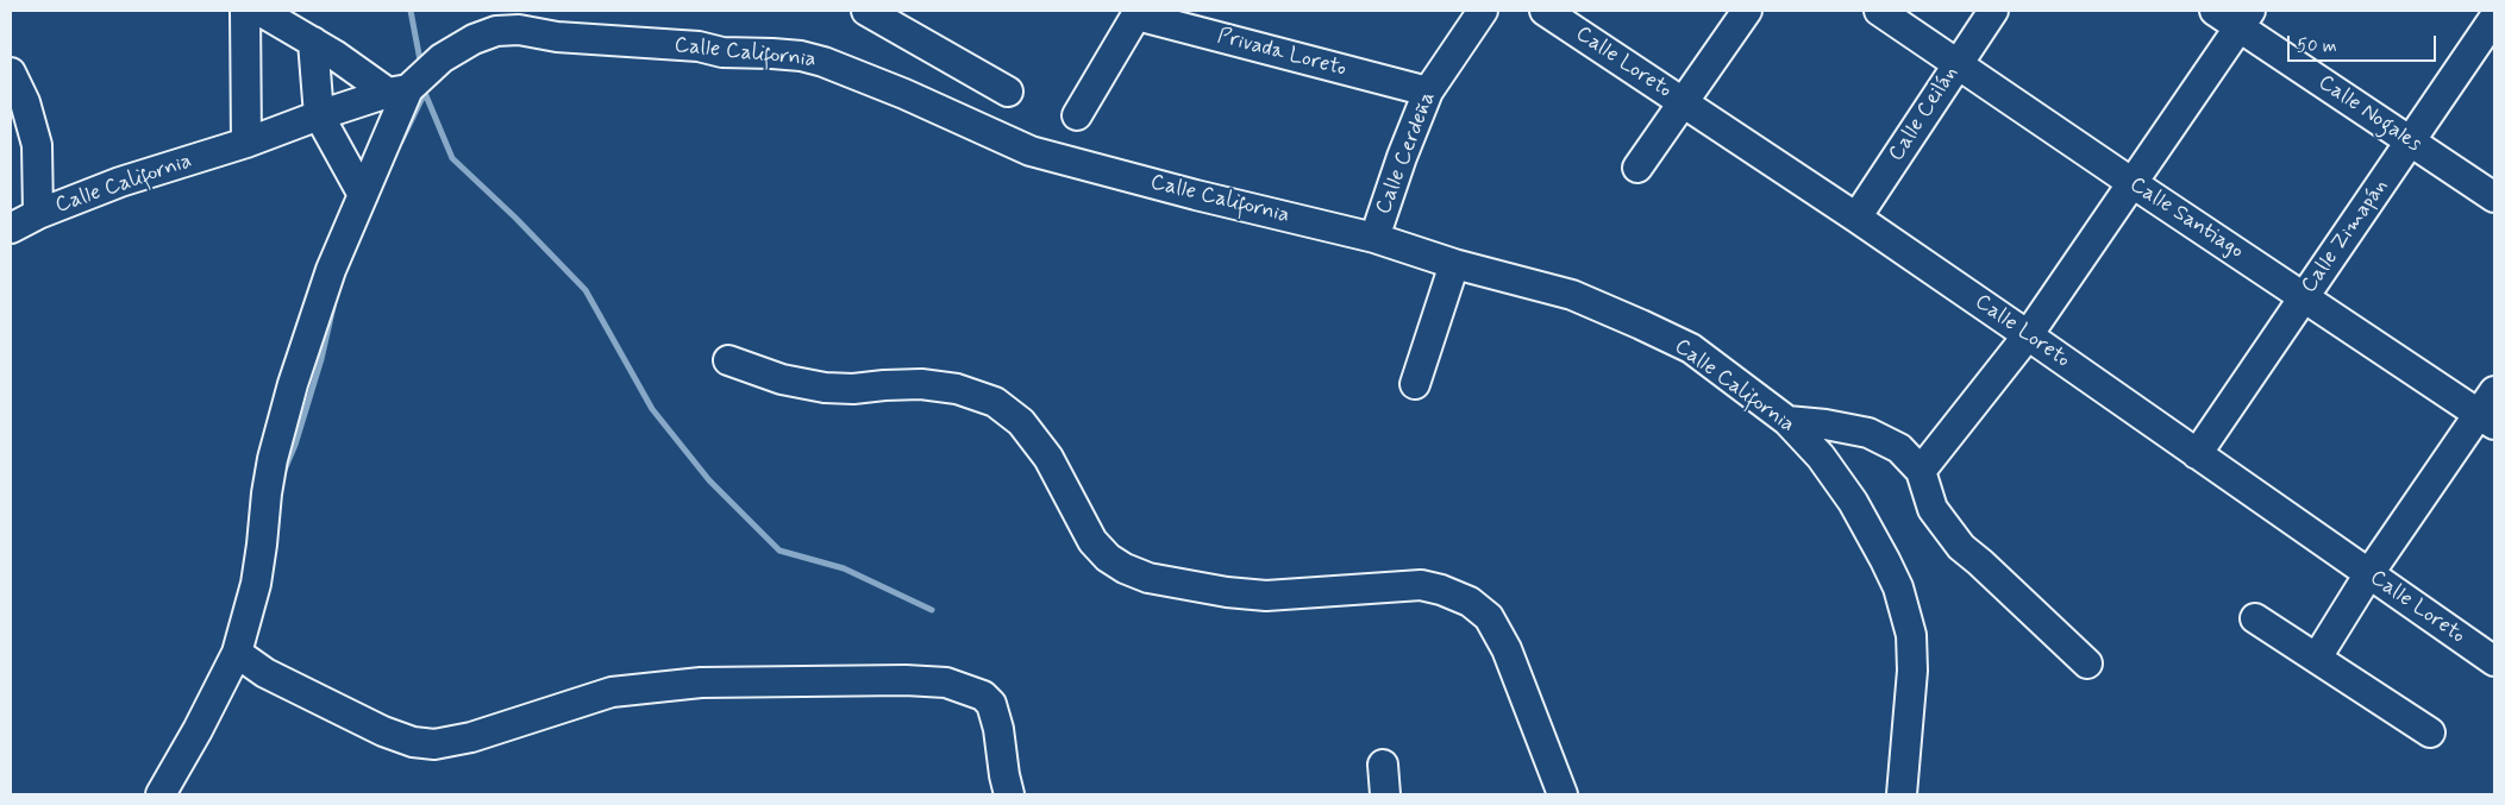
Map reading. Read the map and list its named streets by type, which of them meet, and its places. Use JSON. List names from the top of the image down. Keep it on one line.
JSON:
{"streets":{"street":["Calle California","Privada Loreto","Calle Loreto","Calle Ceilán","Calle Nogales","Calle Cerdeña","Calle Santiago","Calle Zimapán"]},"crossings":[["Calle California","Calle Cerdeña"],["Privada Loreto","Calle Cerdeña"],["Calle Loreto","Calle Ceilán"],["Calle Loreto","Calle Zimapán"],["Calle Ceilán","Calle Santiago"],["Calle Nogales","Calle Zimapán"],["Calle Santiago","Calle Zimapán"]],"scale_bar":"50 m"}
